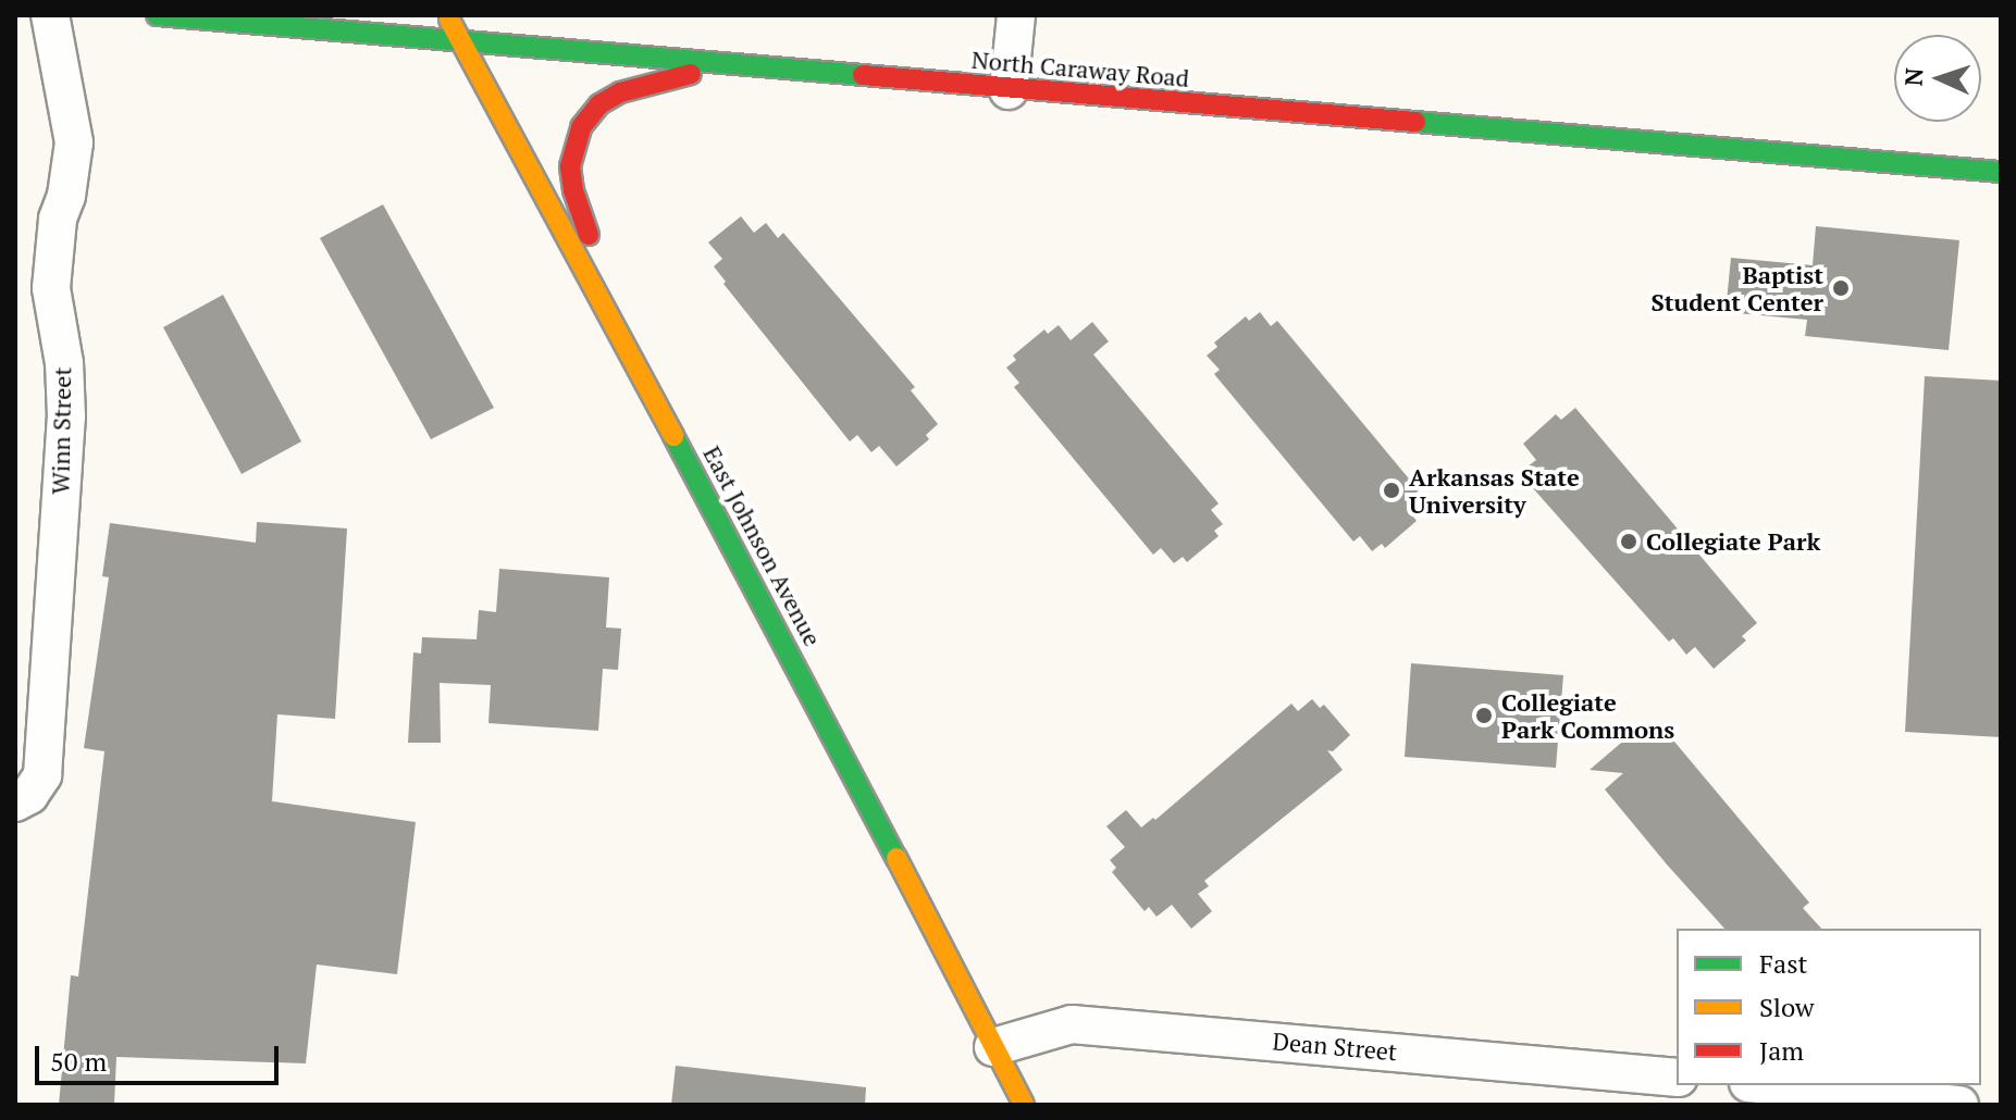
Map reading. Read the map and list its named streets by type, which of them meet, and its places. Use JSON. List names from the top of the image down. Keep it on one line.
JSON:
{"streets":{"street":["North Caraway Road","Winn Street","East Johnson Avenue","Dean Street"]},"crossings":[["North Caraway Road","East Johnson Avenue"],["East Johnson Avenue","Dean Street"]],"places":["Baptist Student Center","Arkansas State University","Collegiate Park","Collegiate Park Commons"],"legend":["Fast","Slow","Jam"],"scale_bar":"50 m","north":"left"}
